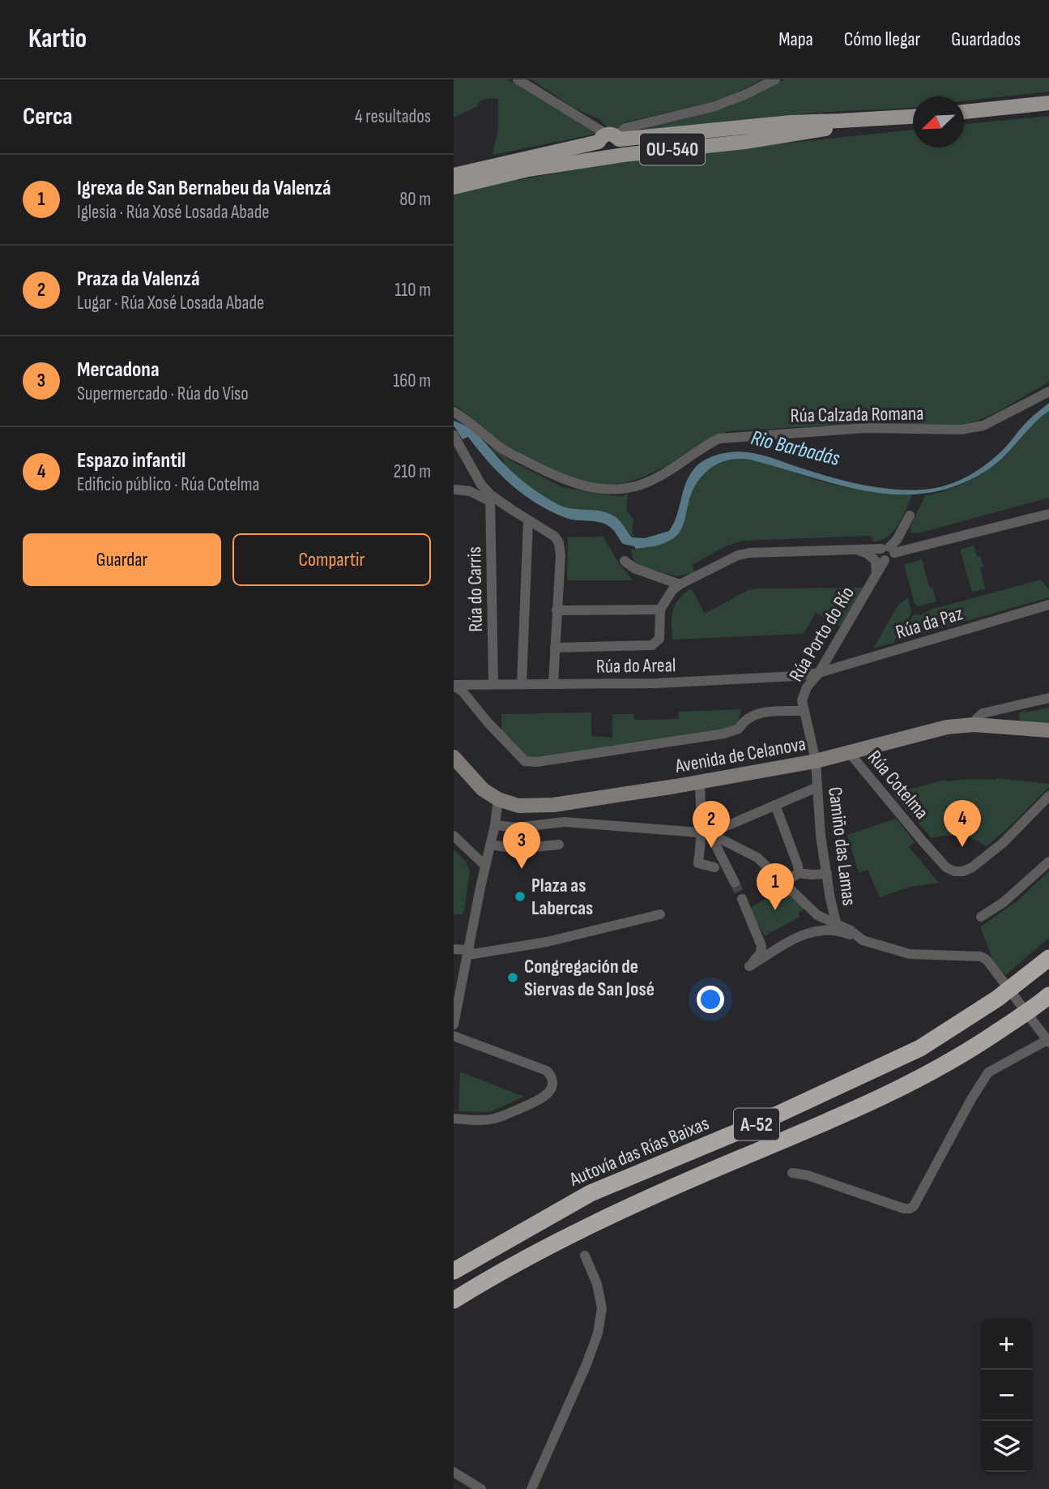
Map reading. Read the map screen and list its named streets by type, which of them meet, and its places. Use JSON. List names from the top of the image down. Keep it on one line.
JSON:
{"streets":{"highway":["A-52","Autovía das Rías Baixas"],"main road":["OU-540"],"street":["Rúa Calzada Romana","Rúa do Carris","Rúa da Paz","Rúa Porto do Río","Rúa do Areal","Avenida de Celanova","Rúa Cotelma","Camiño das Lamas"]},"crossings":[["Rúa do Carris","Rúa do Areal"],["Rúa da Paz","Rúa Porto do Río"],["Rúa da Paz","Rúa do Areal"],["Rúa Porto do Río","Rúa do Areal"],["Rúa Porto do Río","Avenida de Celanova"],["Rúa Porto do Río","Camiño das Lamas"],["Avenida de Celanova","Rúa Cotelma"],["Avenida de Celanova","Camiño das Lamas"]],"water":["Rio Barbadás"],"places":["Plaza as Labercas","Congregación de Siervas de San José"],"north":"bottom left","page":{"header":"Kartio","nav":["Mapa","Cómo llegar","Guardados"],"heading":["Cerca","4 resultados"],"list":[{"mark":"1","name":"Igrexa de San Bernabeu da Valenzá","note":"Iglesia · Rúa Xosé Losada Abade","value":"80 m"},{"mark":"2","name":"Praza da Valenzá","note":"Lugar · Rúa Xosé Losada Abade","value":"110 m"},{"mark":"3","name":"Mercadona","note":"Supermercado · Rúa do Viso","value":"160 m"},{"mark":"4","name":"Espazo infantil","note":"Edificio público · Rúa Cotelma","value":"210 m"}],"buttons":["Guardar","Compartir"],"pins":["4","2","3","1"],"map_buttons":["+","−"]}}
